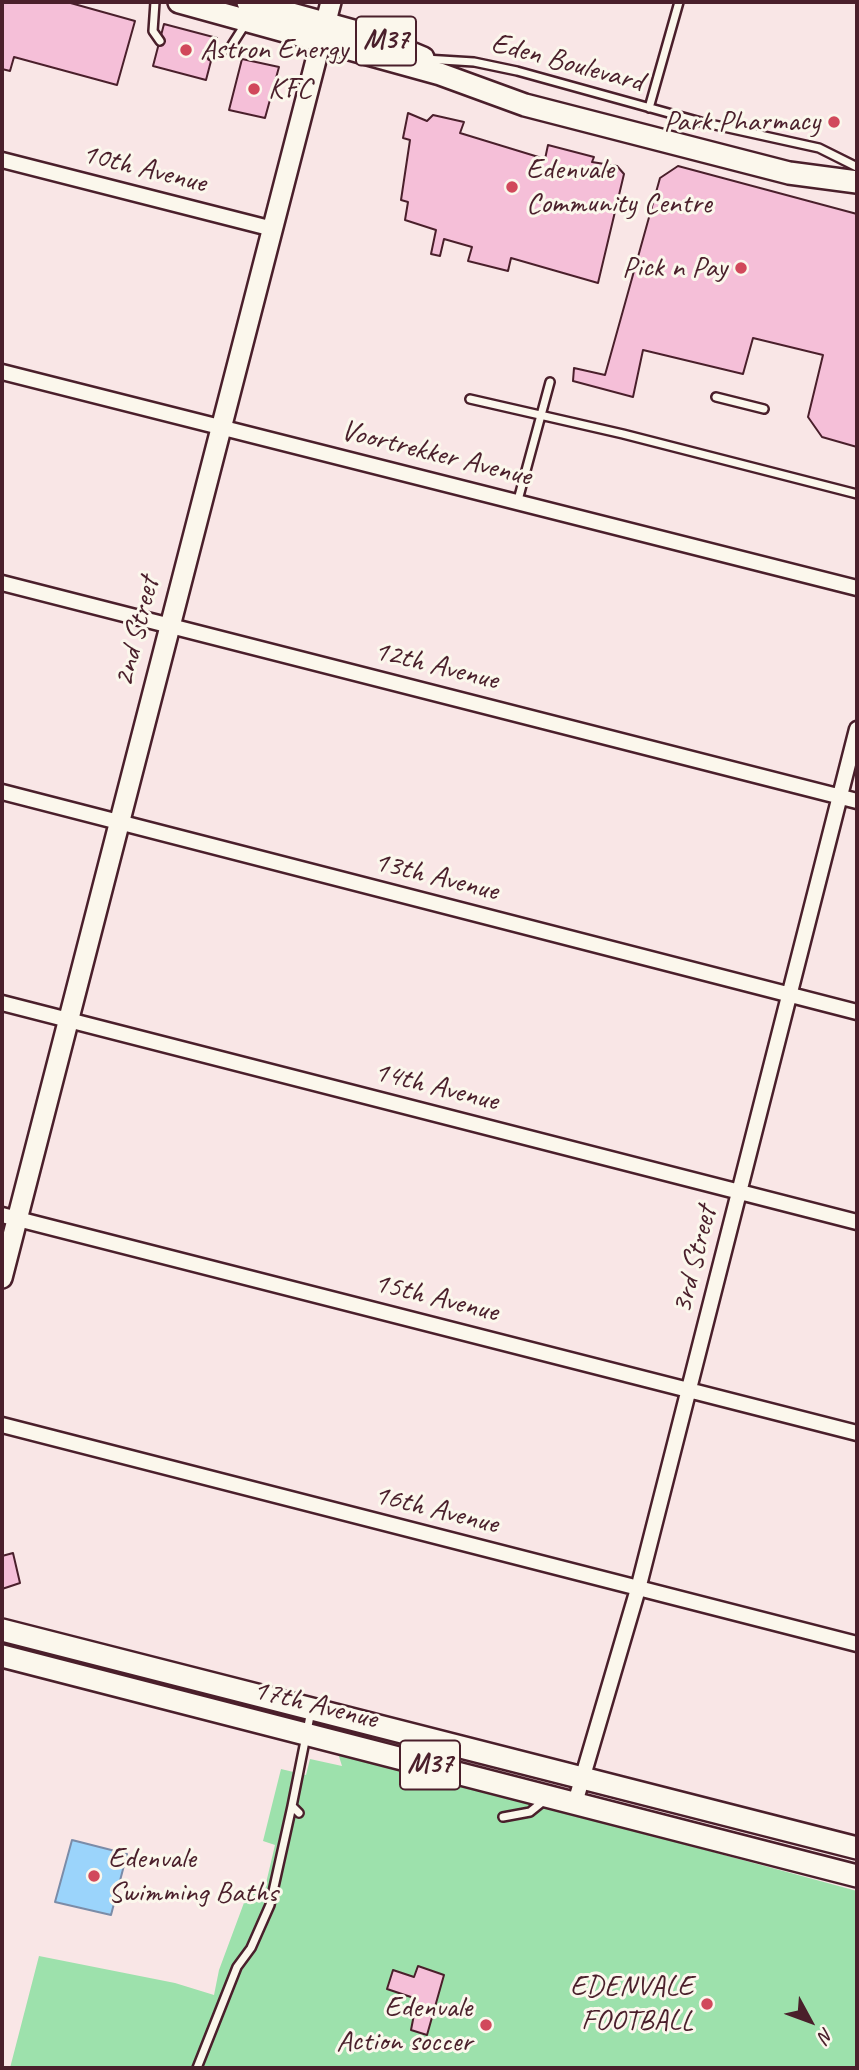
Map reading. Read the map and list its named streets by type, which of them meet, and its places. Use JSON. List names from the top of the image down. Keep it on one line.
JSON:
{"streets":{"main road":["M37","2nd Street","17th Avenue"],"street":["10th Avenue","Voortrekker Avenue","12th Avenue","13th Avenue","14th Avenue","3rd Street","15th Avenue","16th Avenue"],"lane":["Eden Boulevard"]},"crossings":[["M37","Eden Boulevard"],["M37","2nd Street"],["10th Avenue","2nd Street"],["Voortrekker Avenue","2nd Street"],["2nd Street","12th Avenue"],["2nd Street","13th Avenue"],["2nd Street","14th Avenue"],["2nd Street","15th Avenue"],["12th Avenue","3rd Street"],["13th Avenue","3rd Street"],["14th Avenue","3rd Street"],["3rd Street","15th Avenue"],["3rd Street","16th Avenue"],["3rd Street","17th Avenue"]],"places":["Astron Energy","KFC","Park Pharmacy","Edenvale Community Centre","Pick n Pay","Edenvale Swimming Baths","EDENVALE FOOTBALL","Edenvale Action soccer"],"north":"bottom right"}
